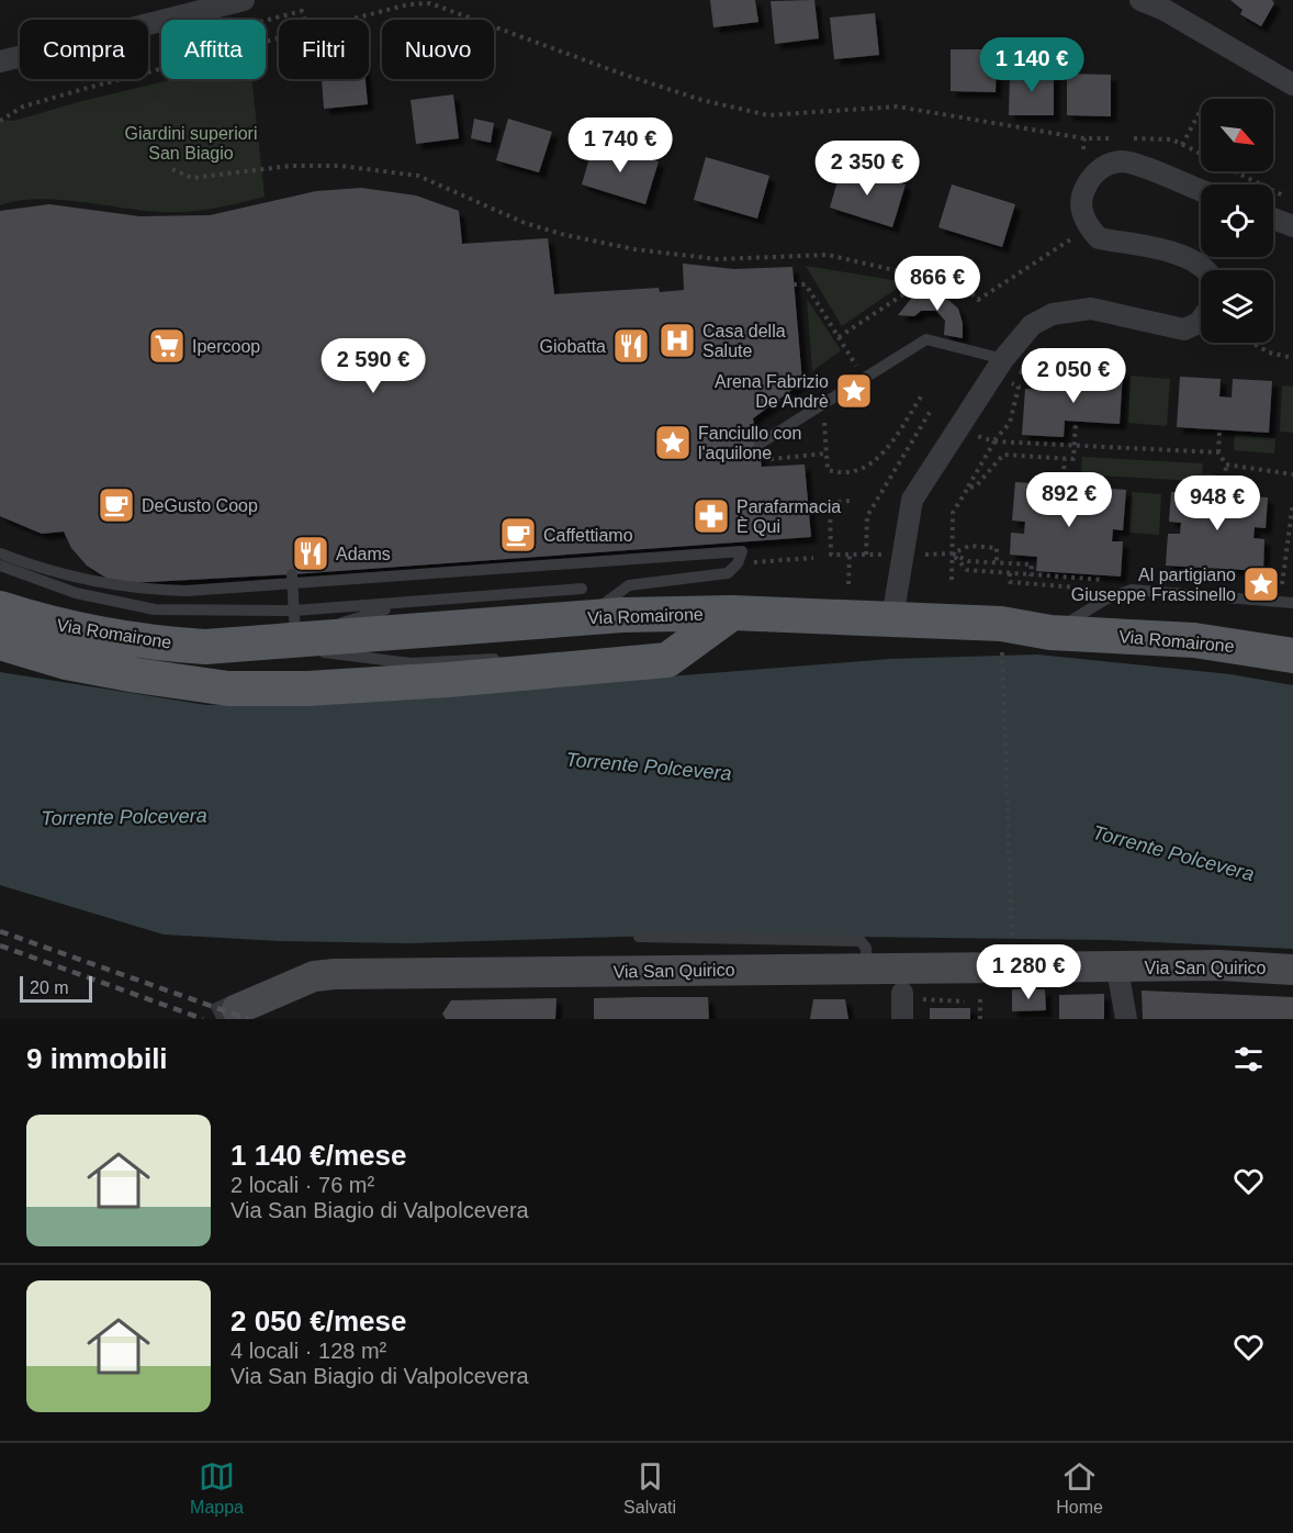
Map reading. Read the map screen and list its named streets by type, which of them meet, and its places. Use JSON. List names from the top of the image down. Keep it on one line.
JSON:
{"streets":{"main road":["Via Romairone","Via San Quirico"]},"water":["Torrente Polcevera"],"parks":["Giardini superiori San Biagio"],"places":{"hospital":["Casa della Salute"],"supermarket":["Ipercoop"],"restaurant":["Giobatta","Adams"],"place":["Arena Fabrizio De Andrè","Fanciullo con l'aquilone","Al partigiano Giuseppe Frassinello"],"cafe":["DeGusto Coop","Caffettiamo"],"pharmacy":["Parafarmacia È Qui"]},"scale_bar":"20 m","north":"bottom right","page":{"chip":["Compra","Affitta","Filtri","Nuovo"],"price":["1 140 €","1 740 €","2 350 €","866 €","2 590 €","2 050 €","892 €","948 €","1 280 €"],"scale":"20 m","heading":"9 immobili","list":[{"name":"1 140 €/mese","note":"2 locali · 76 m² · Via San Biagio di Valpolcevera"},{"name":"2 050 €/mese","note":"4 locali · 128 m² · Via San Biagio di Valpolcevera"}],"tabs":["Mappa","Salvati","Home"]}}
